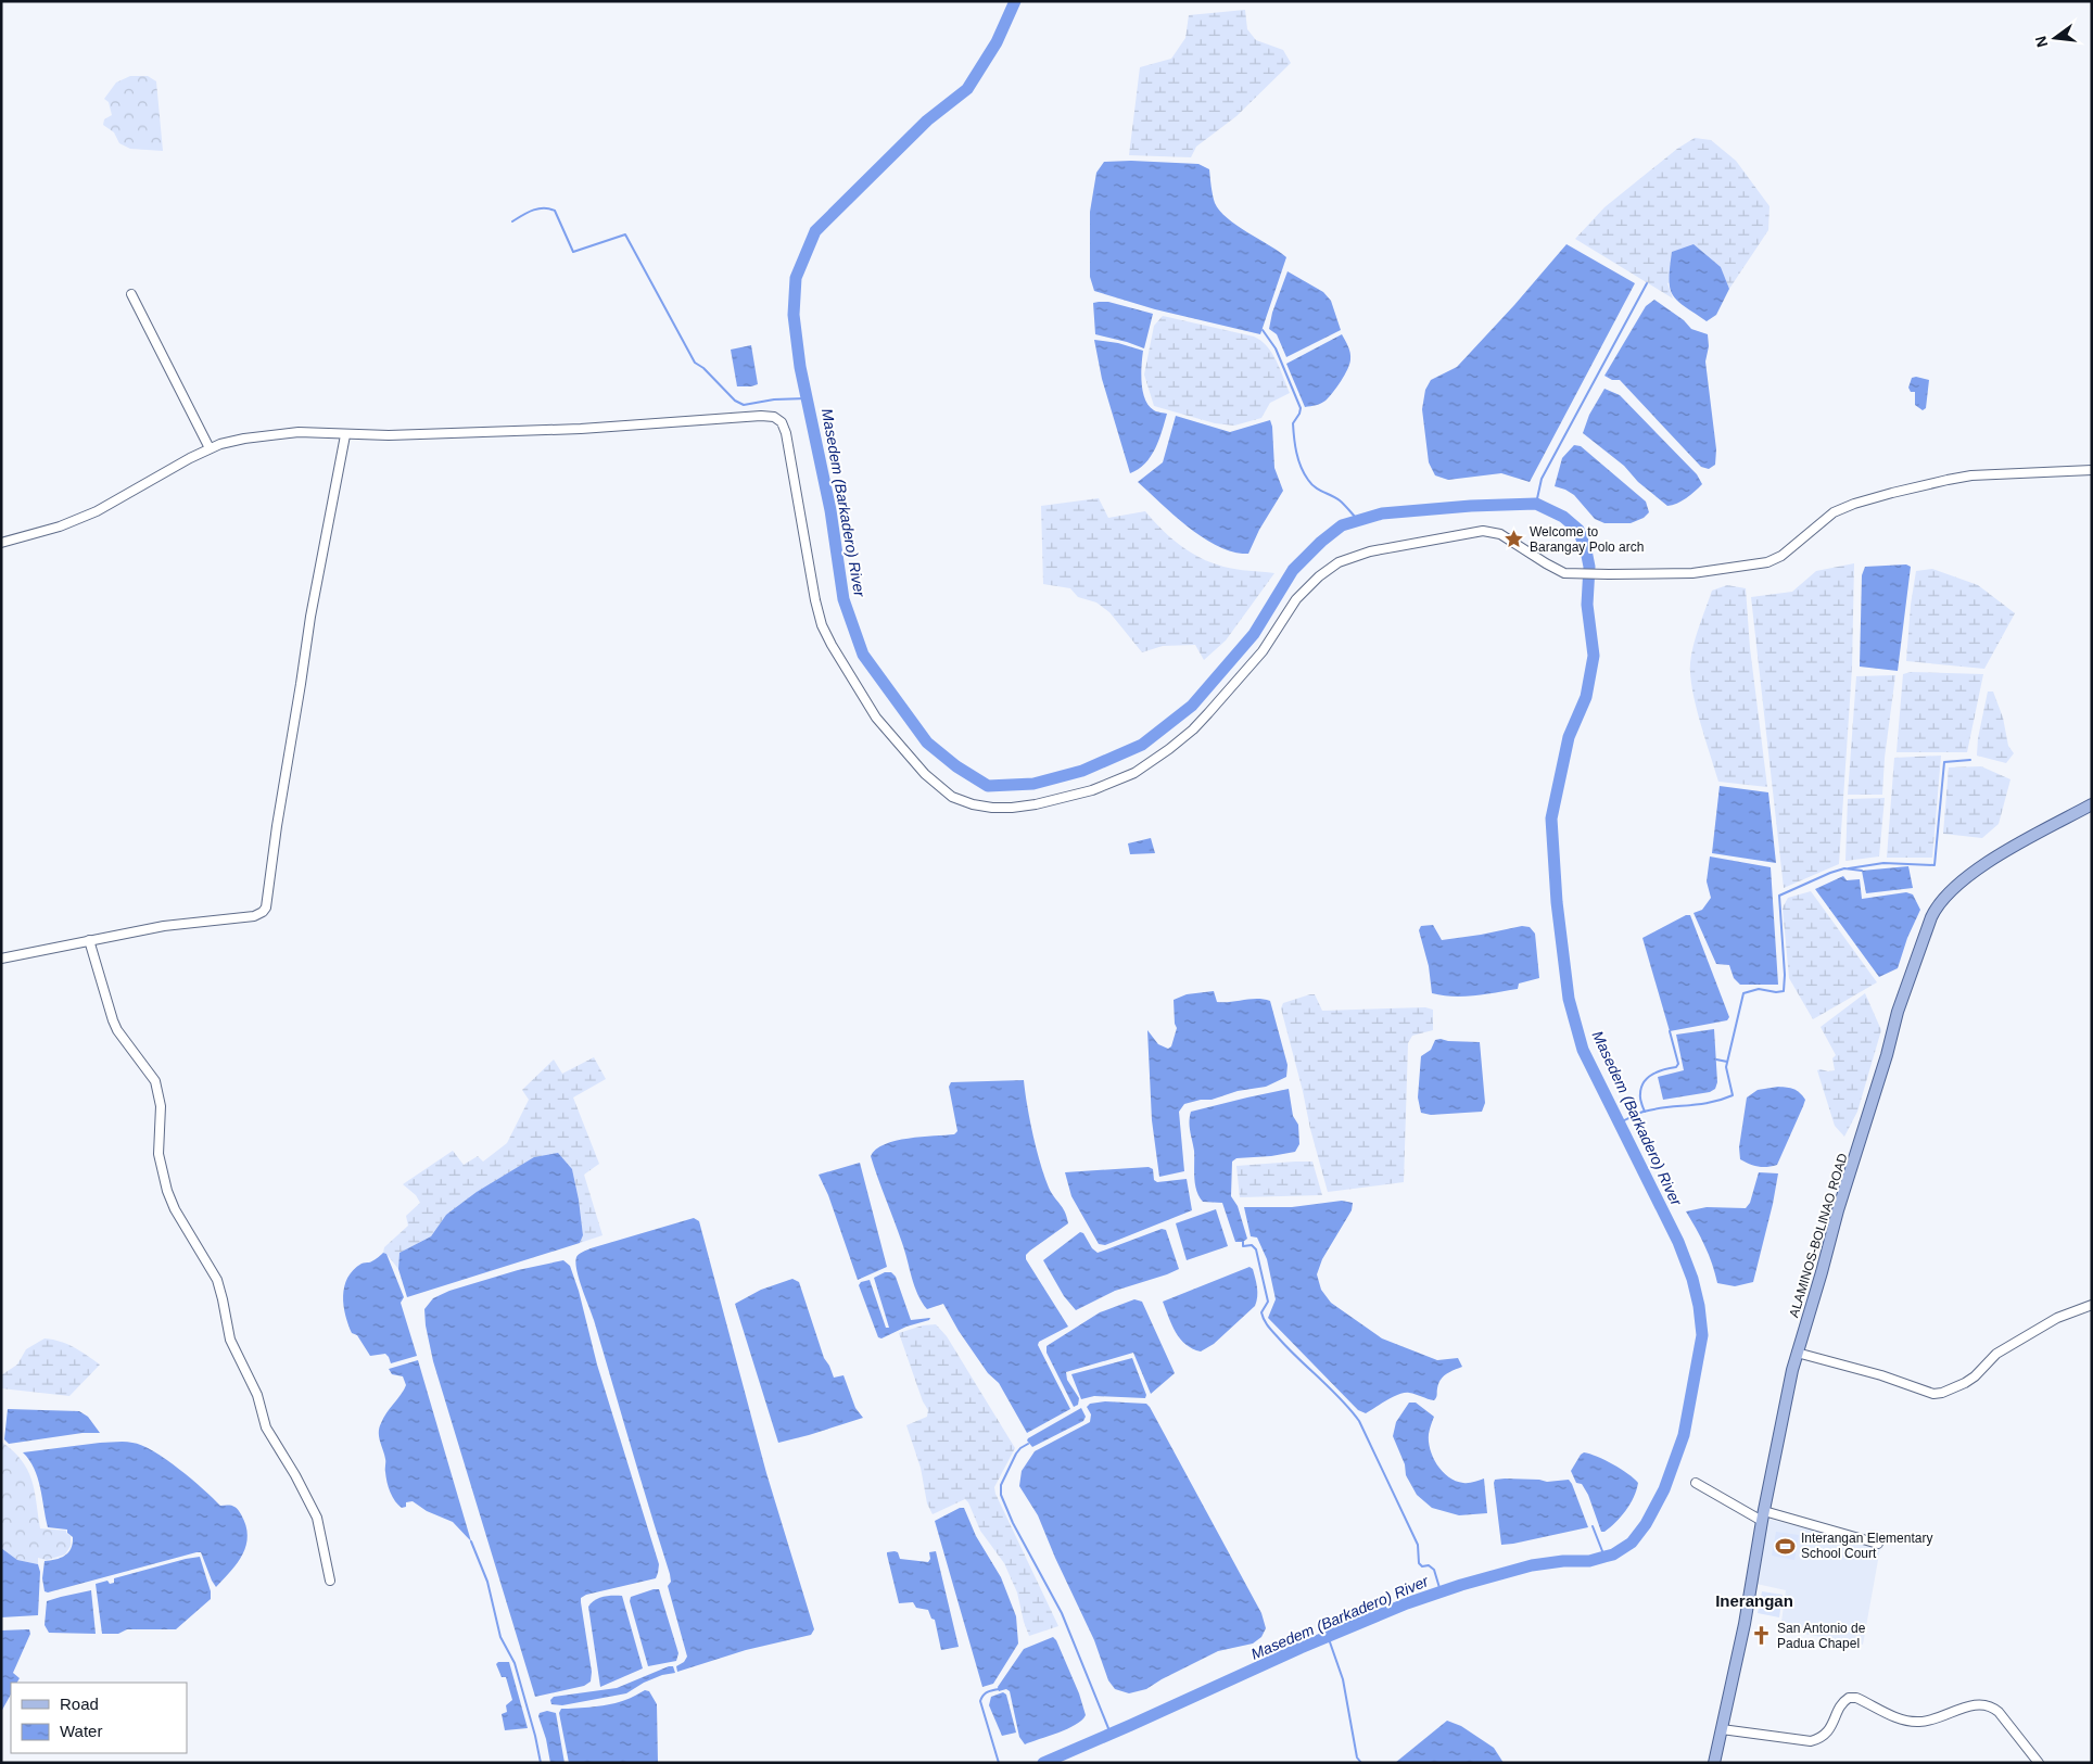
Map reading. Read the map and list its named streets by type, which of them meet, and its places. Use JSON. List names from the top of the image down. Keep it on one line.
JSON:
{"streets":{"main road":["ALAMINOS-BOLINAO ROAD"]},"districts":["Inerangan"],"water":["Masedem (Barkadero) River"],"places":{"place":["Welcome to Barangay Polo arch"],"sports":["Interangan Elementary School Court"],"church":["San Antonio de Padua Chapel"]},"legend":["Road","Water"],"north":"left"}
